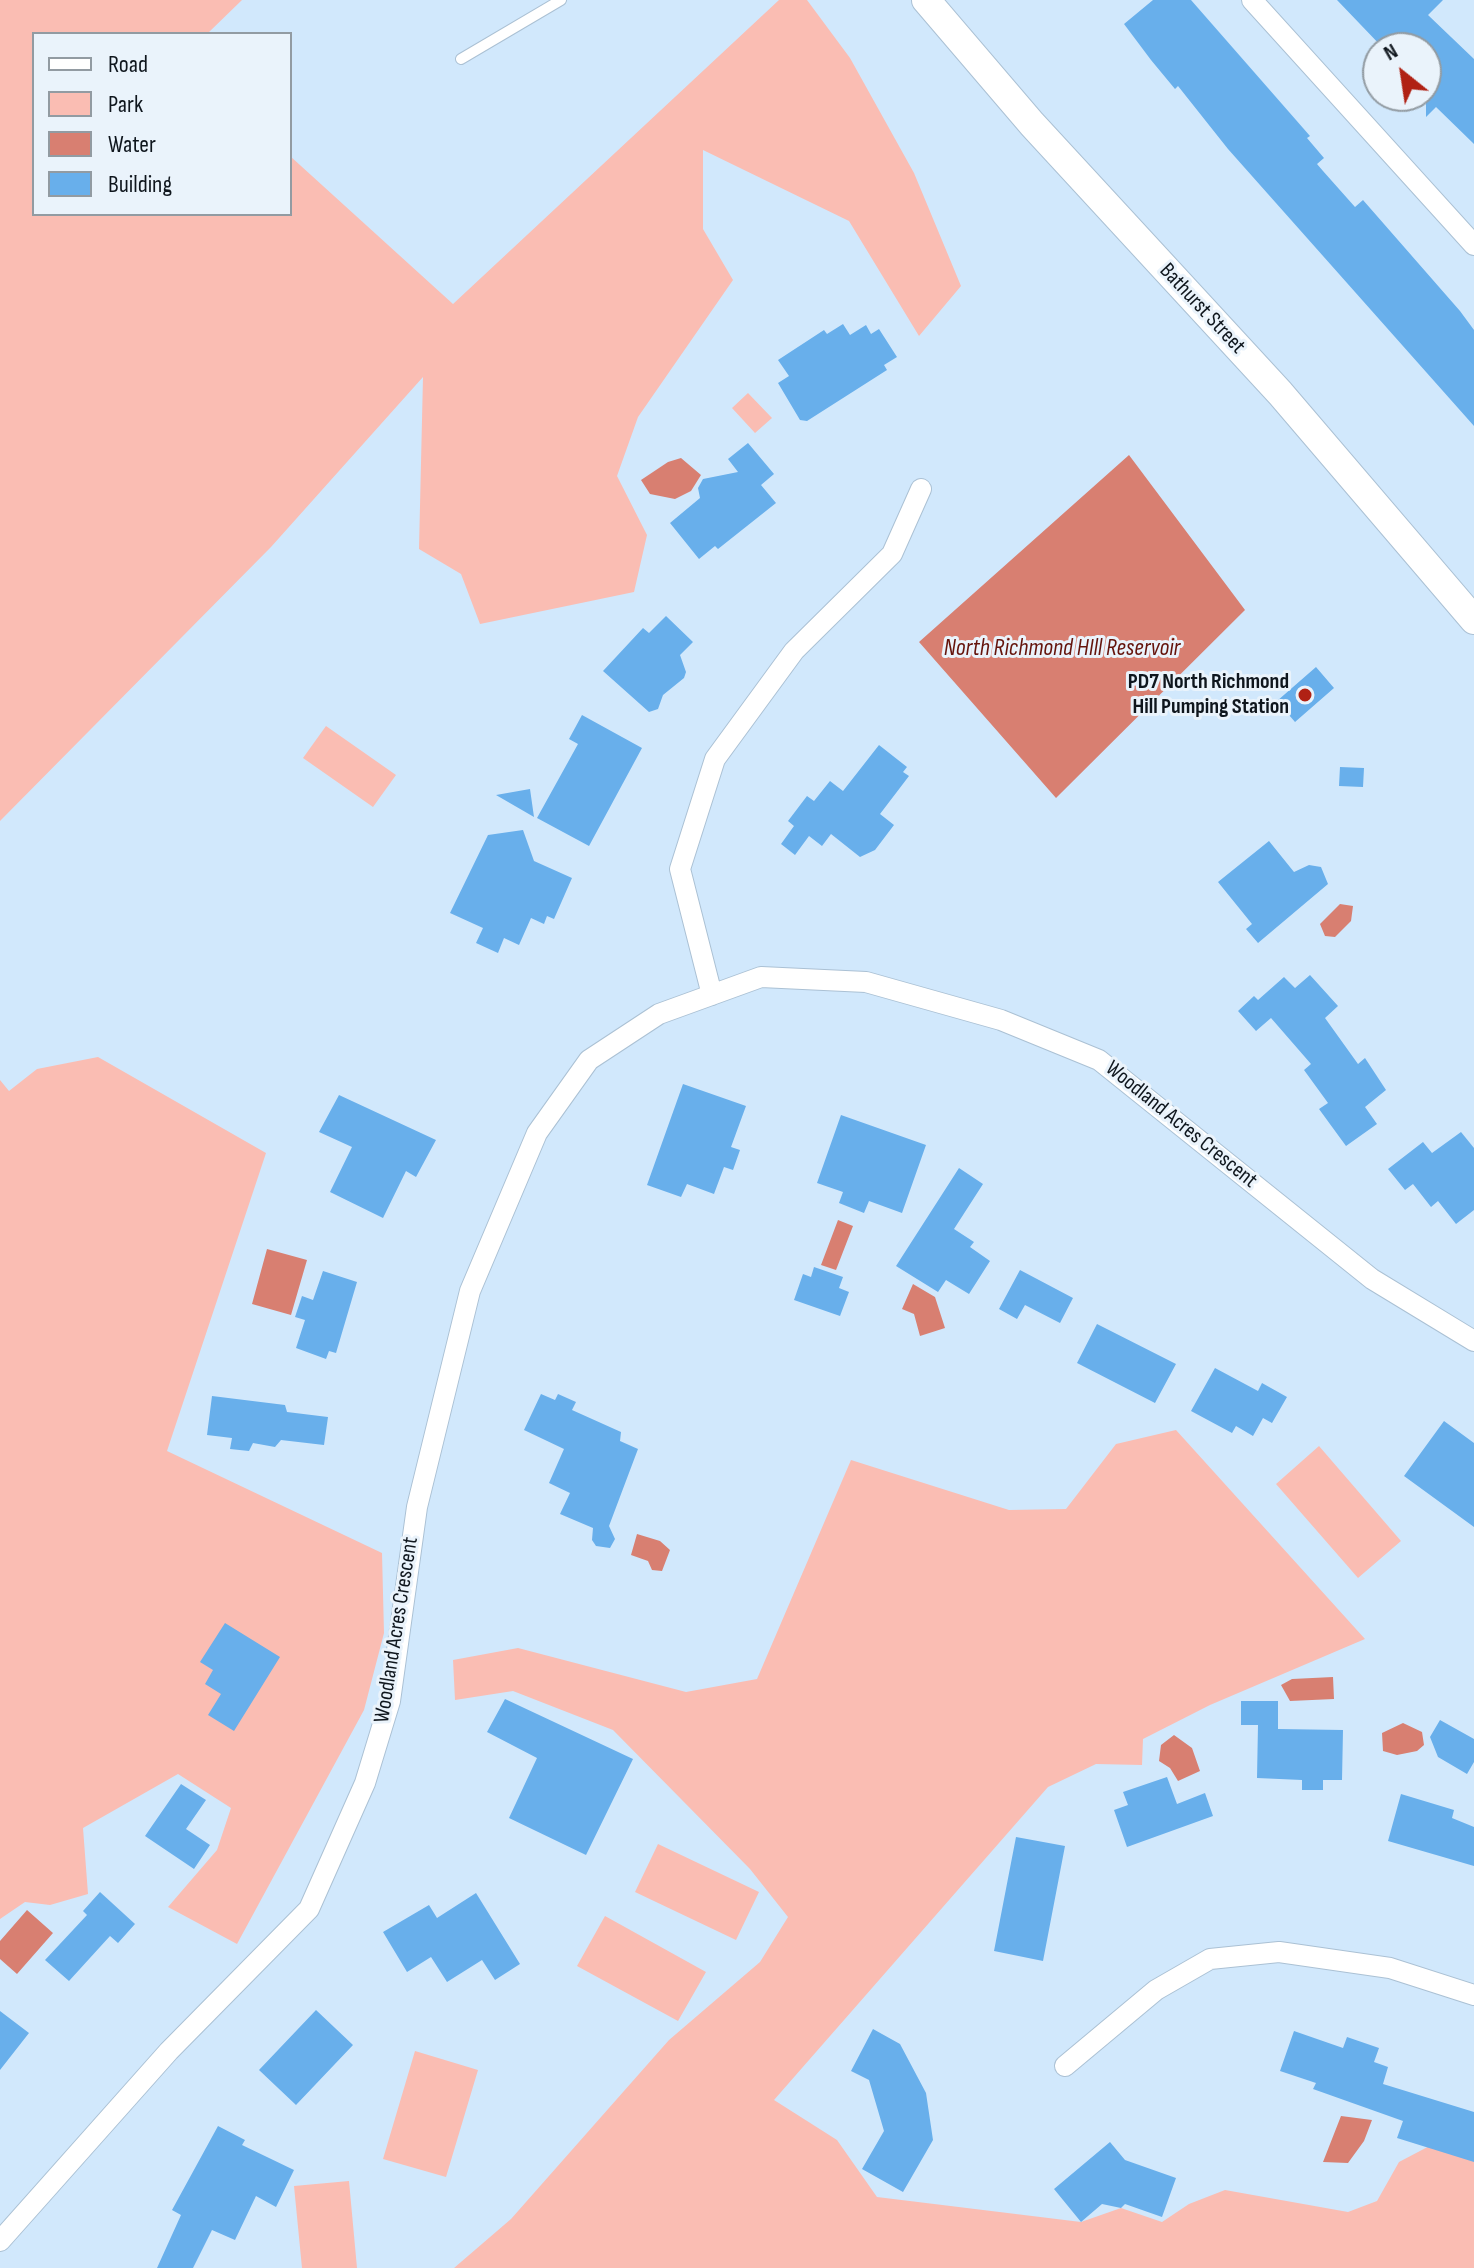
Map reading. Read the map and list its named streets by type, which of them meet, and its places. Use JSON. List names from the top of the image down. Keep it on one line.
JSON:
{"streets":{"main road":["Bathurst Street"],"street":["Woodland Acres Crescent"]},"water":["North Richmond HIll Reservoir"],"places":["PD7 North Richmond Hill Pumping Station"],"legend":["Road","Park","Water","Building"],"north":"top left"}
